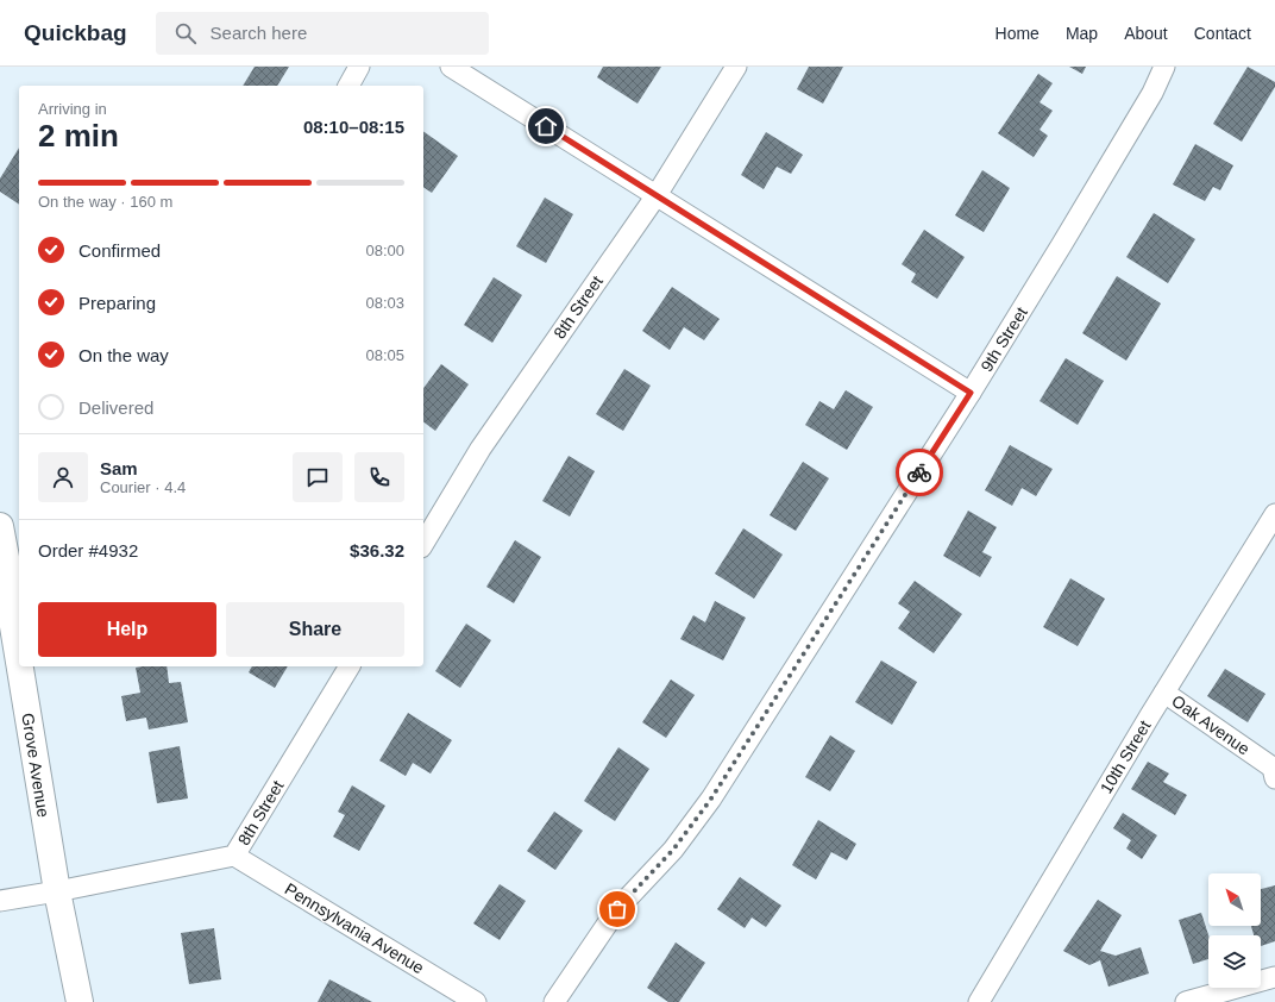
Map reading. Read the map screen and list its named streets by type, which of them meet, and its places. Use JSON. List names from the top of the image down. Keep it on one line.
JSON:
{"streets":{"street":["8th Street","9th Street","Oak Avenue","10th Street","Grove Avenue","Pennsylvania Avenue"]},"crossings":[["8th Street","Grove Avenue"],["8th Street","Pennsylvania Avenue"],["Oak Avenue","10th Street"]],"north":"top left","page":{"header":"Quickbag","search":"Search here","nav":["Home","Map","About","Contact"],"heading":["2 min","Arriving in","08:10–08:15"],"panel":["Sam","Courier · 4.4","Order #4932","$36.32"],"bar":"On the way · 160 m","list":[["Confirmed","08:00"],["Preparing","08:03"],["On the way","08:05"],"Delivered"],"buttons":["Help","Share"]}}
